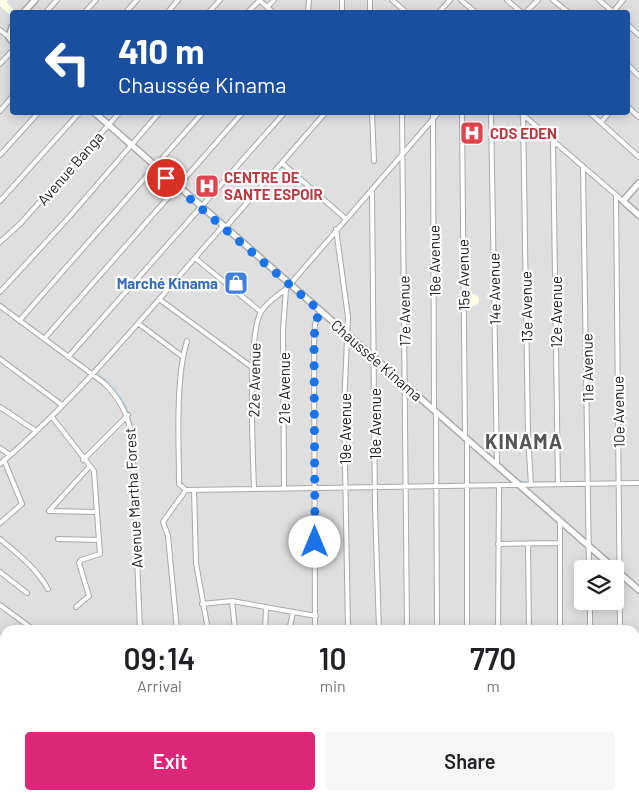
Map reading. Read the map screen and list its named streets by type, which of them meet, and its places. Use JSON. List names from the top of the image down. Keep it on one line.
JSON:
{"streets":{"street":["Avenue Banga","16e Avenue","15e Avenue","14e Avenue","13e Avenue","17e Avenue","12e Avenue","Chaussée Kinama","11e Avenue","22e Avenue","21e Avenue","10e Avenue","18e Avenue","19e Avenue","Avenue Martha Forest"]},"crossings":[["Avenue Banga","Chaussée Kinama"],["16e Avenue","Chaussée Kinama"],["15e Avenue","Chaussée Kinama"],["14e Avenue","Chaussée Kinama"],["17e Avenue","Chaussée Kinama"],["Chaussée Kinama","11e Avenue"],["Chaussée Kinama","21e Avenue"],["Chaussée Kinama","18e Avenue"],["Chaussée Kinama","19e Avenue"]],"districts":["KINAMA"],"places":{"hospital":["CDS EDEN","CENTRE DE SANTE ESPOIR"],"shop":["Marché Kinama"]},"page":{"turn":["410 m","Chaussée Kinama"],"eta":["09:14","Arrival","10","min","770","m"],"buttons":["Exit","Share"]}}
